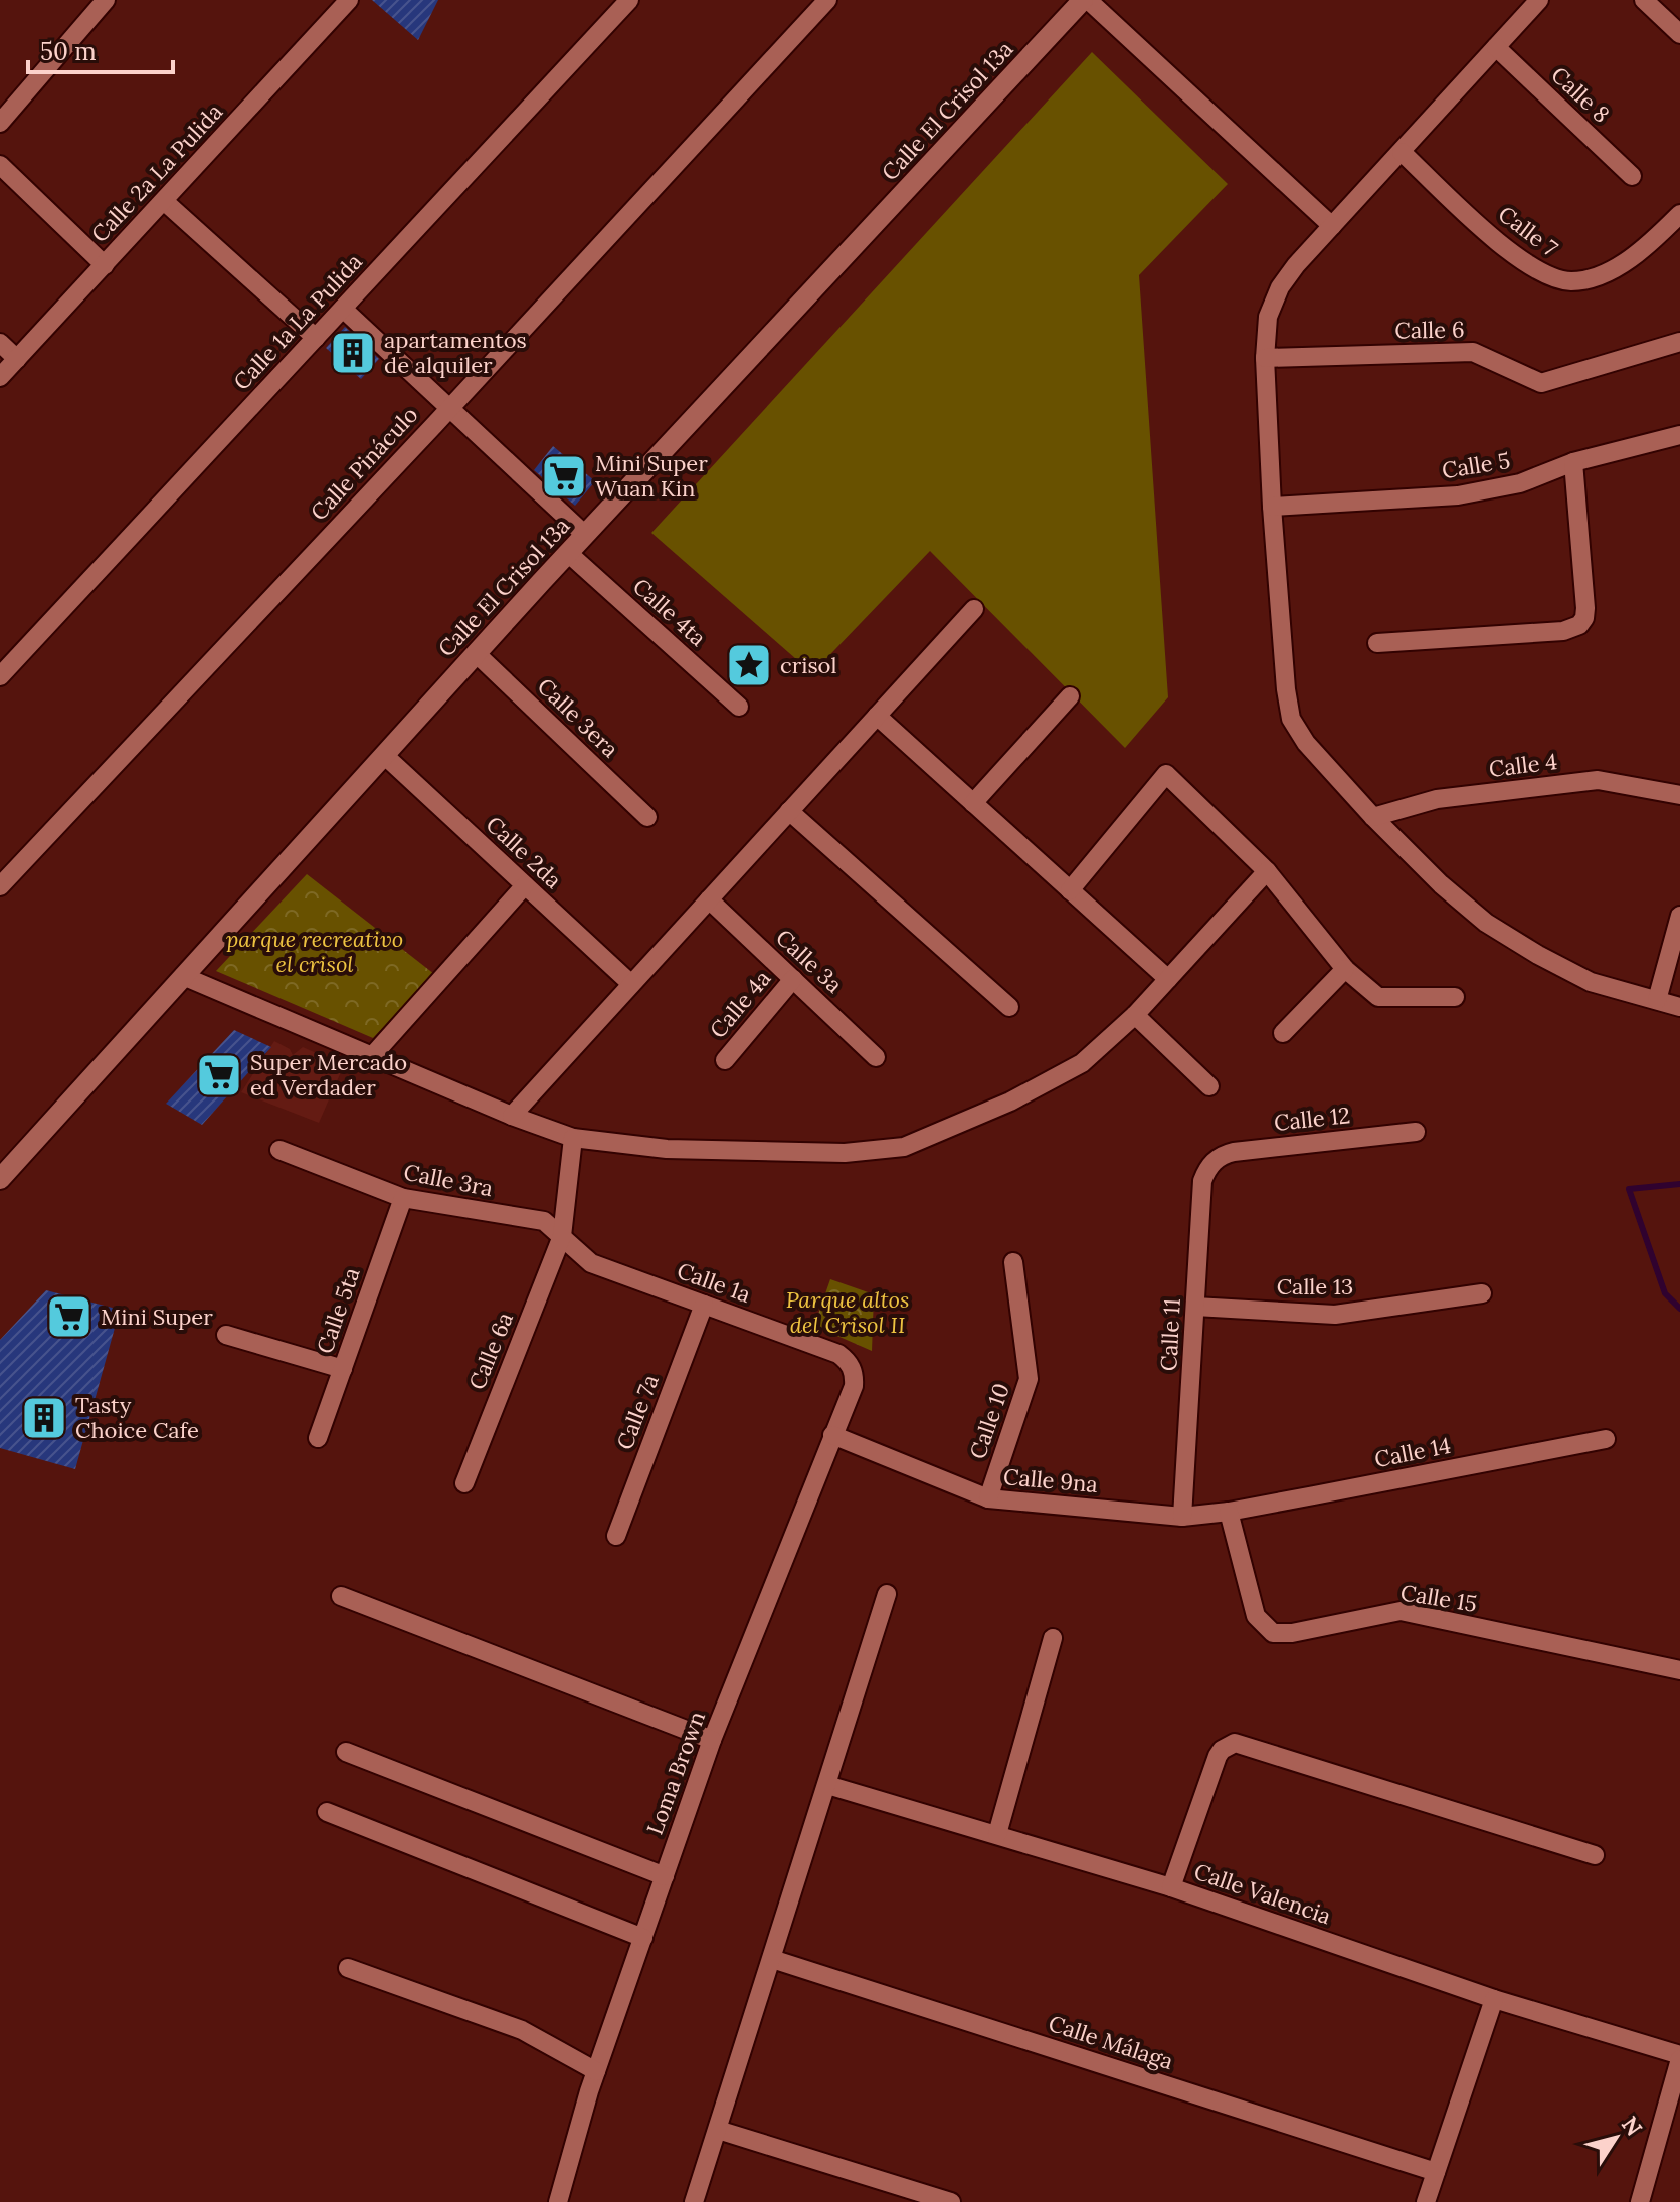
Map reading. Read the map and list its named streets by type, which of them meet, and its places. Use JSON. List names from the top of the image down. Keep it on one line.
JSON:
{"streets":{"street":["Calle 8","Calle El Crisol 13a","Calle 2a La Pulida","Calle 7","Calle 1a La Pulida","Calle 6","Calle Pináculo","Calle 5","Calle 4ta","Calle 3era","Calle 4","Calle 2da","Calle 3a","Calle 4a","Calle 12","Calle 3ra","Calle 1a","Calle 13","Calle 5ta","Calle 11","Calle 6a","Calle 7a","Calle 10","Calle 14","Calle 9na","Calle 15","Loma Brown","Calle Valencia","Calle Málaga"]},"crossings":[["Calle El Crisol 13a","Calle 4ta"],["Calle El Crisol 13a","Calle 3era"],["Calle El Crisol 13a","Calle 2da"],["Calle 3a","Calle 4a"],["Calle 12","Calle 11"],["Calle 3ra","Calle 1a"],["Calle 3ra","Calle 5ta"],["Calle 3ra","Calle 6a"],["Calle 1a","Calle 6a"],["Calle 1a","Calle 7a"],["Calle 1a","Loma Brown"],["Calle 13","Calle 11"],["Calle 11","Calle 9na"],["Calle 10","Calle 9na"],["Calle 14","Calle 9na"],["Calle 14","Calle 15"],["Calle 9na","Calle 15"],["Calle 9na","Loma Brown"]],"parks":["parque recreativo el crisol","Parque altos del Crisol II"],"places":{"building":["apartamentos de alquiler","Tasty Choice Cafe"],"supermarket":["Mini Super Wuan Kin","Super Mercado ed Verdader","Mini Super"],"place":["crisol"]},"scale_bar":"50 m","north":"top right"}
